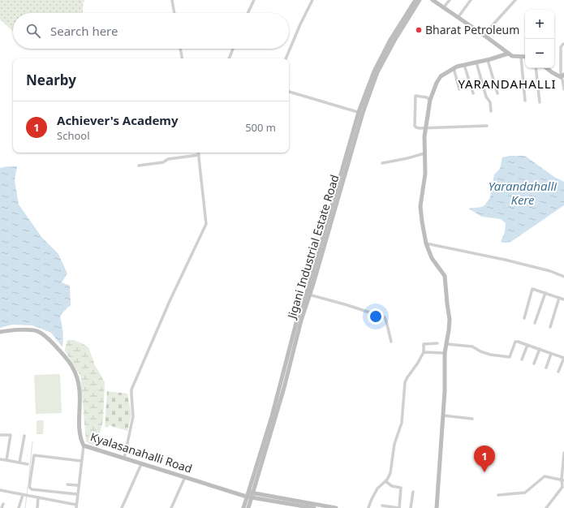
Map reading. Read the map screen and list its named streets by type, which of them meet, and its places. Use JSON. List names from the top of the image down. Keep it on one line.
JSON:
{"streets":{"street":["Jigani Industrial Estate Road","Kyalasanahalli Road"]},"crossings":[["Jigani Industrial Estate Road","Kyalasanahalli Road"]],"districts":["YARANDAHALLI"],"water":["Yarandahalli Kere"],"places":["Bharat Petroleum"],"page":{"map_buttons":["+","−"],"search":"Search here","heading":"Nearby","list":[{"mark":"1","name":"Achiever's Academy","note":"School","value":"500 m"}],"pins":"1"}}
